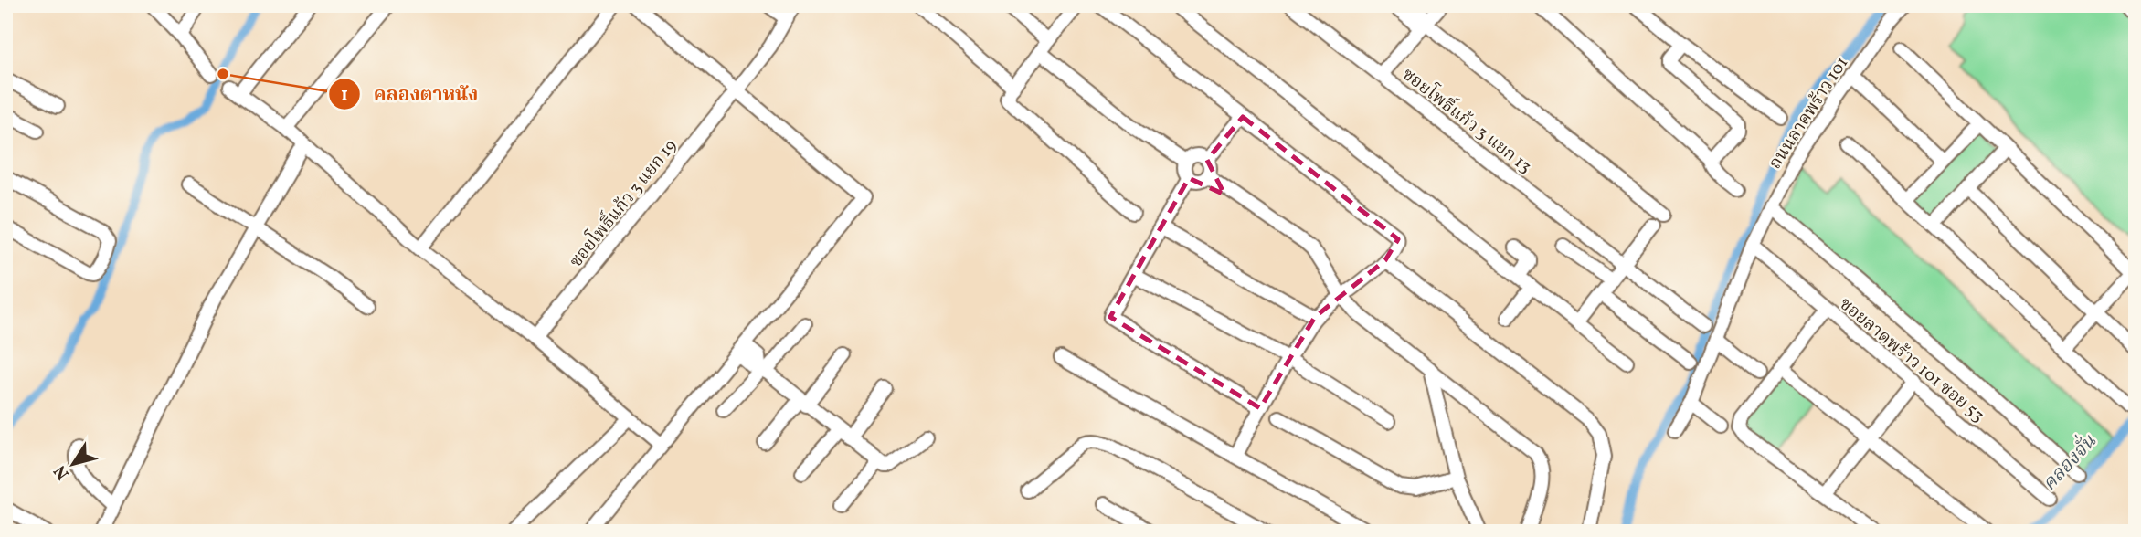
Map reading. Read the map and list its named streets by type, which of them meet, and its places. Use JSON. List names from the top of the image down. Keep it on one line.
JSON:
{"streets":{"street":["ถนนลาดพร้าว 101","ซอยโพธิ์แก้ว 3 แยก 13","ซอยโพธิ์แก้ว 3 แยก 19","ซอยลาดพร้าว 101 ซอย 53"]},"crossings":[["ถนนลาดพร้าว 101","ซอยลาดพร้าว 101 ซอย 53"]],"water":["คลองจั่น"],"places":["คลองตาหนัง"],"north":"bottom left"}
